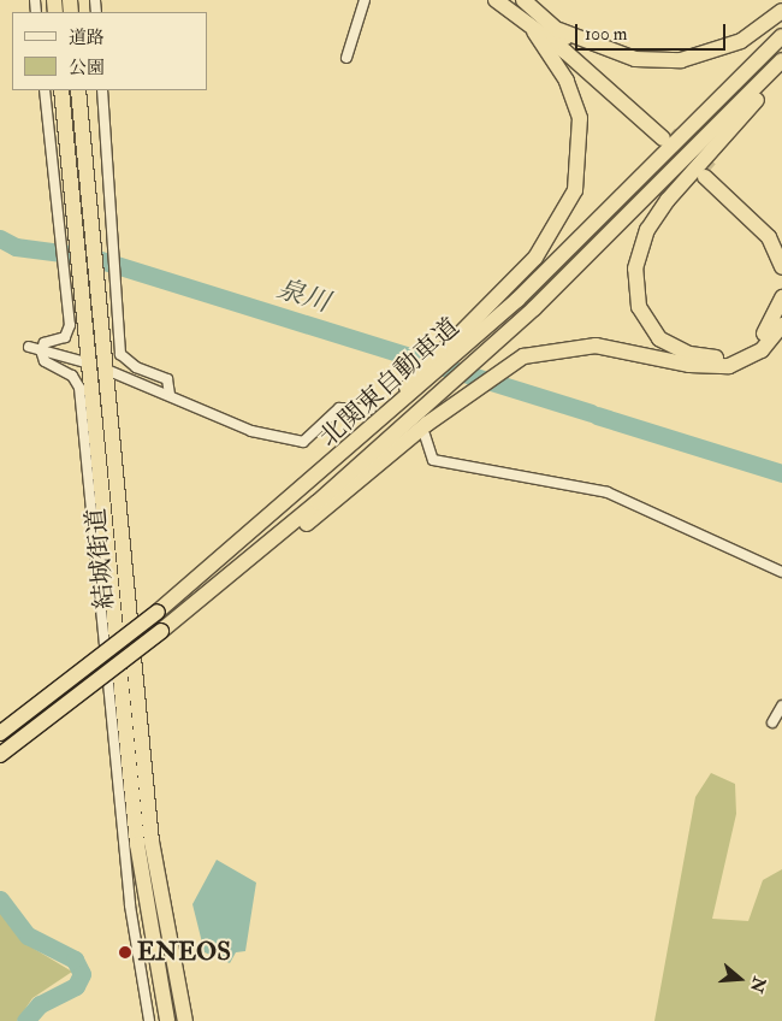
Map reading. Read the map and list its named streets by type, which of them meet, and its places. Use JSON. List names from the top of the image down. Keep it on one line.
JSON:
{"streets":{"highway":["北関東自動車道","結城街道"]},"water":["泉川"],"places":["ENEOS"],"legend":["道路","公園"],"scale_bar":"100 m","north":"right"}
